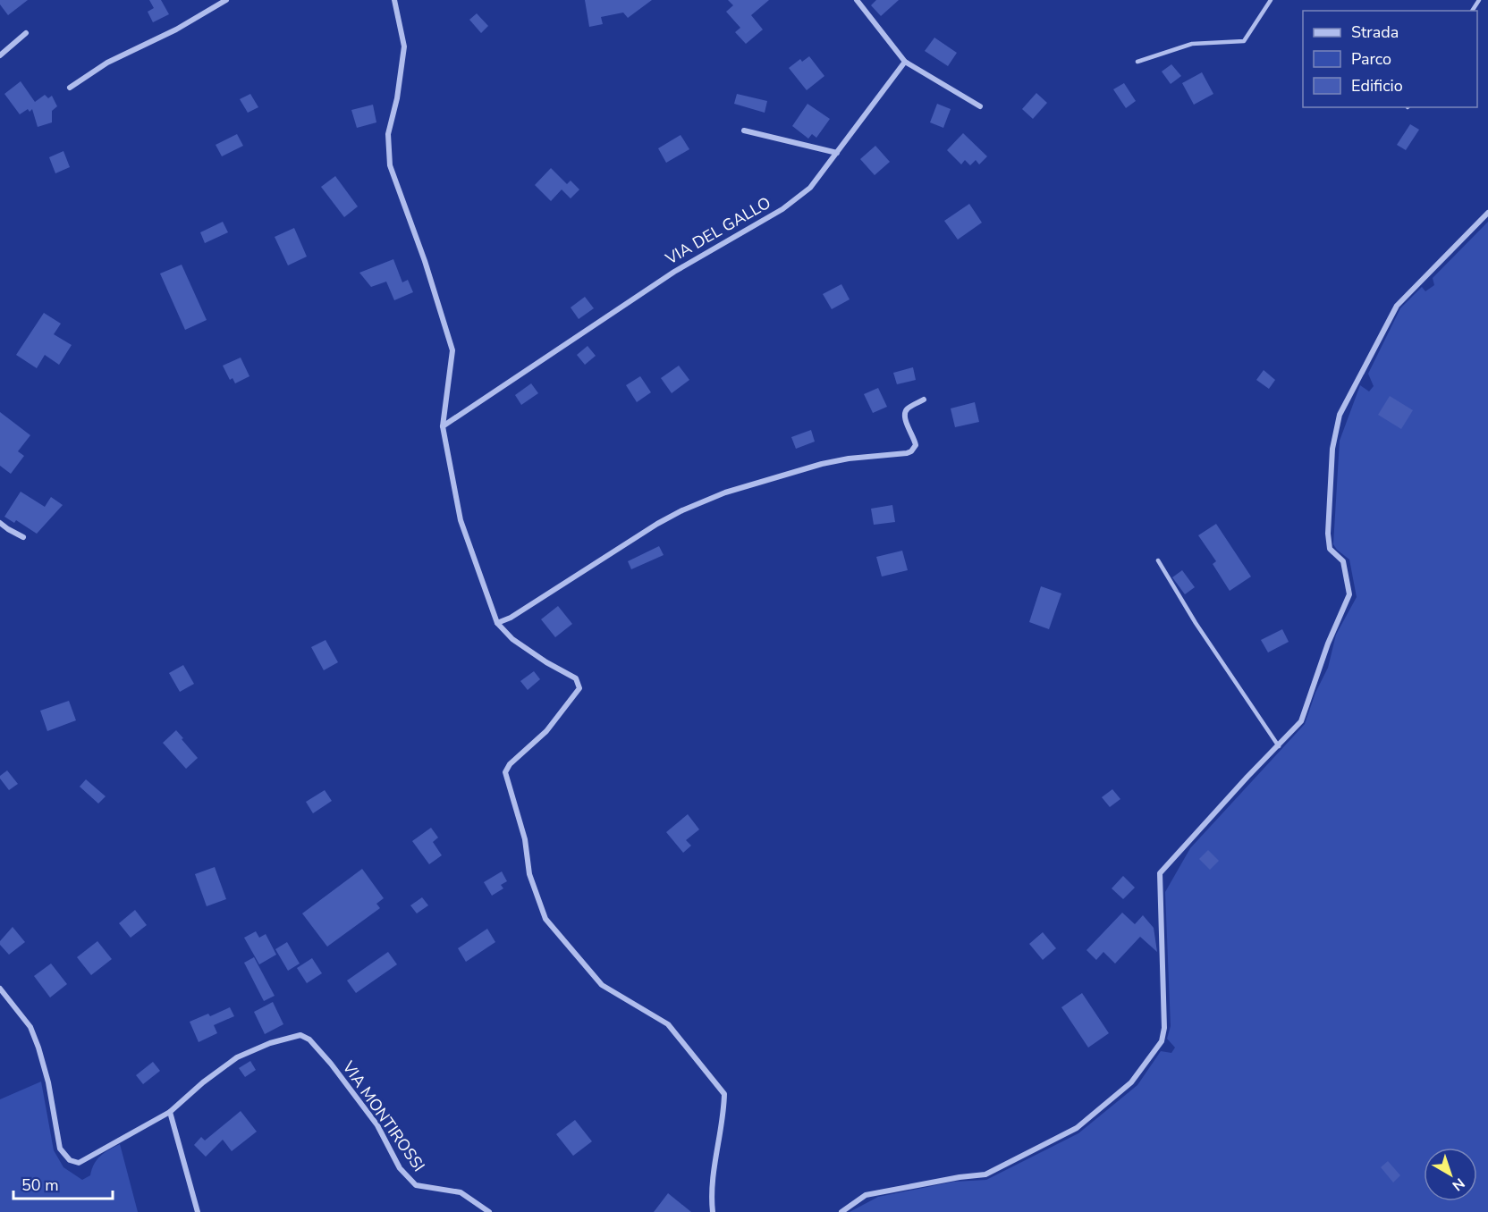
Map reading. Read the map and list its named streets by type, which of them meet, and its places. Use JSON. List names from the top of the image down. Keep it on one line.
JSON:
{"streets":{"street":["VIA DEL GALLO","VIA MONTIROSSI"]},"legend":["Strada","Parco","Edificio"],"scale_bar":"50 m","north":"bottom right"}
